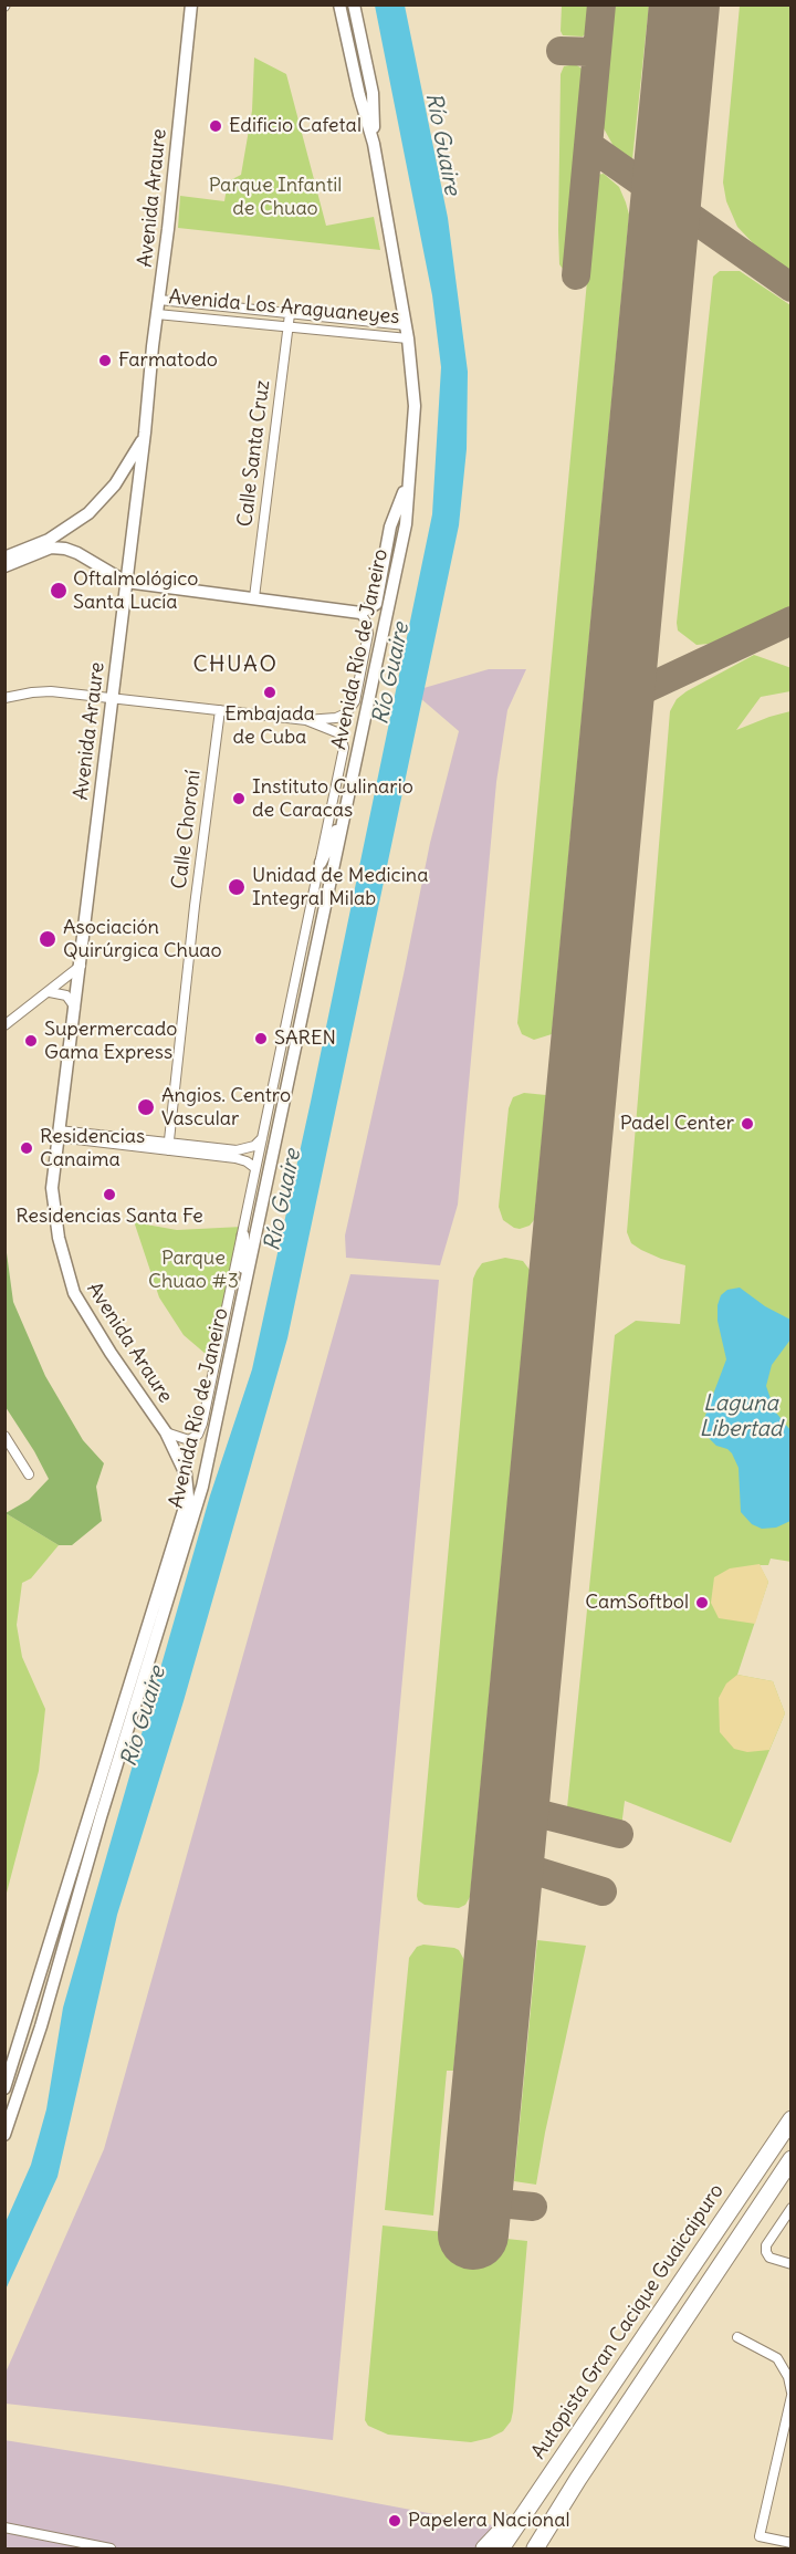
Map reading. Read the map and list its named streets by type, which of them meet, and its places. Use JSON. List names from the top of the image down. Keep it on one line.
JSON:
{"streets":{"highway":["Autopista Gran Cacique Guaicaipuro"],"street":["Avenida Araure","Avenida Los Araguaneyes","Calle Santa Cruz","Avenida Río de Janeiro","Calle Choroní"]},"crossings":[["Avenida Araure","Avenida Los Araguaneyes"],["Avenida Araure","Avenida Río de Janeiro"],["Avenida Los Araguaneyes","Calle Santa Cruz"],["Avenida Los Araguaneyes","Avenida Río de Janeiro"]],"districts":["CHUAO"],"water":["Río Guaire","Laguna Libertad"],"parks":["Parque Infantil de Chuao","Parque Chuao #3"],"places":["Edificio Cafetal","Farmatodo","Oftalmológico Santa Lucía","Embajada de Cuba","Instituto Culinario de Caracas","Unidad de Medicina Integral Milab","Asociación Quirúrgica Chuao","SAREN","Supermercado Gama Express","Angios. Centro Vascular","Padel Center","Residencias Canaima","Residencias Santa Fe","CamSoftbol","Papelera Nacional"]}
